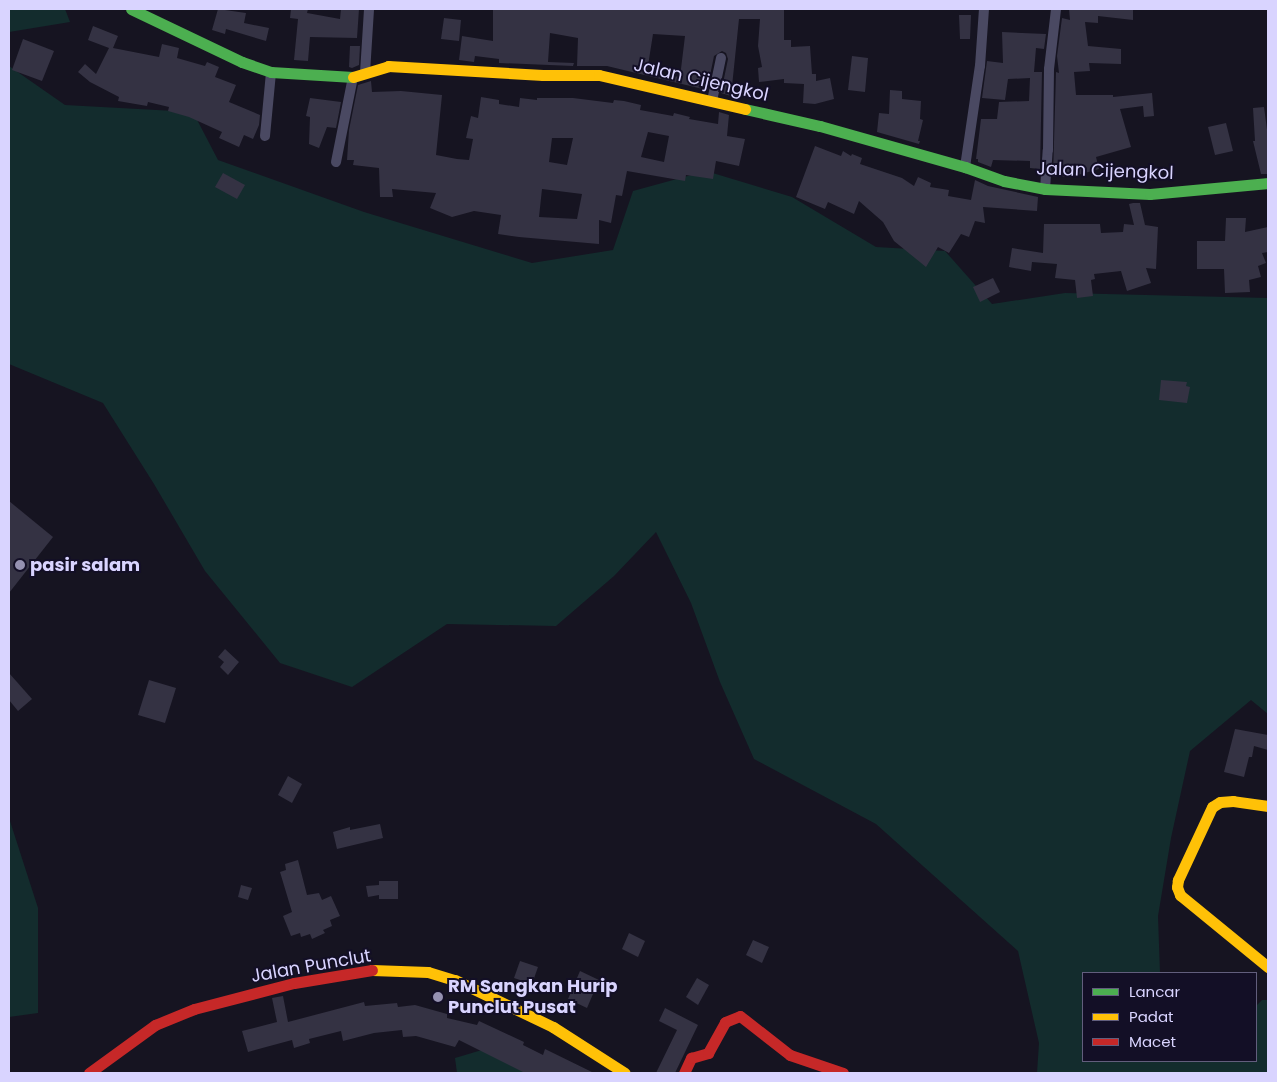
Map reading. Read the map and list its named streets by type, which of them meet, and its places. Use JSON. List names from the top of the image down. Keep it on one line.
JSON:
{"streets":{"street":["Jalan Cijengkol","Jalan Punclut"]},"places":["pasir salam","RM Sangkan Hurip Punclut Pusat"],"legend":["Lancar","Padat","Macet"]}
